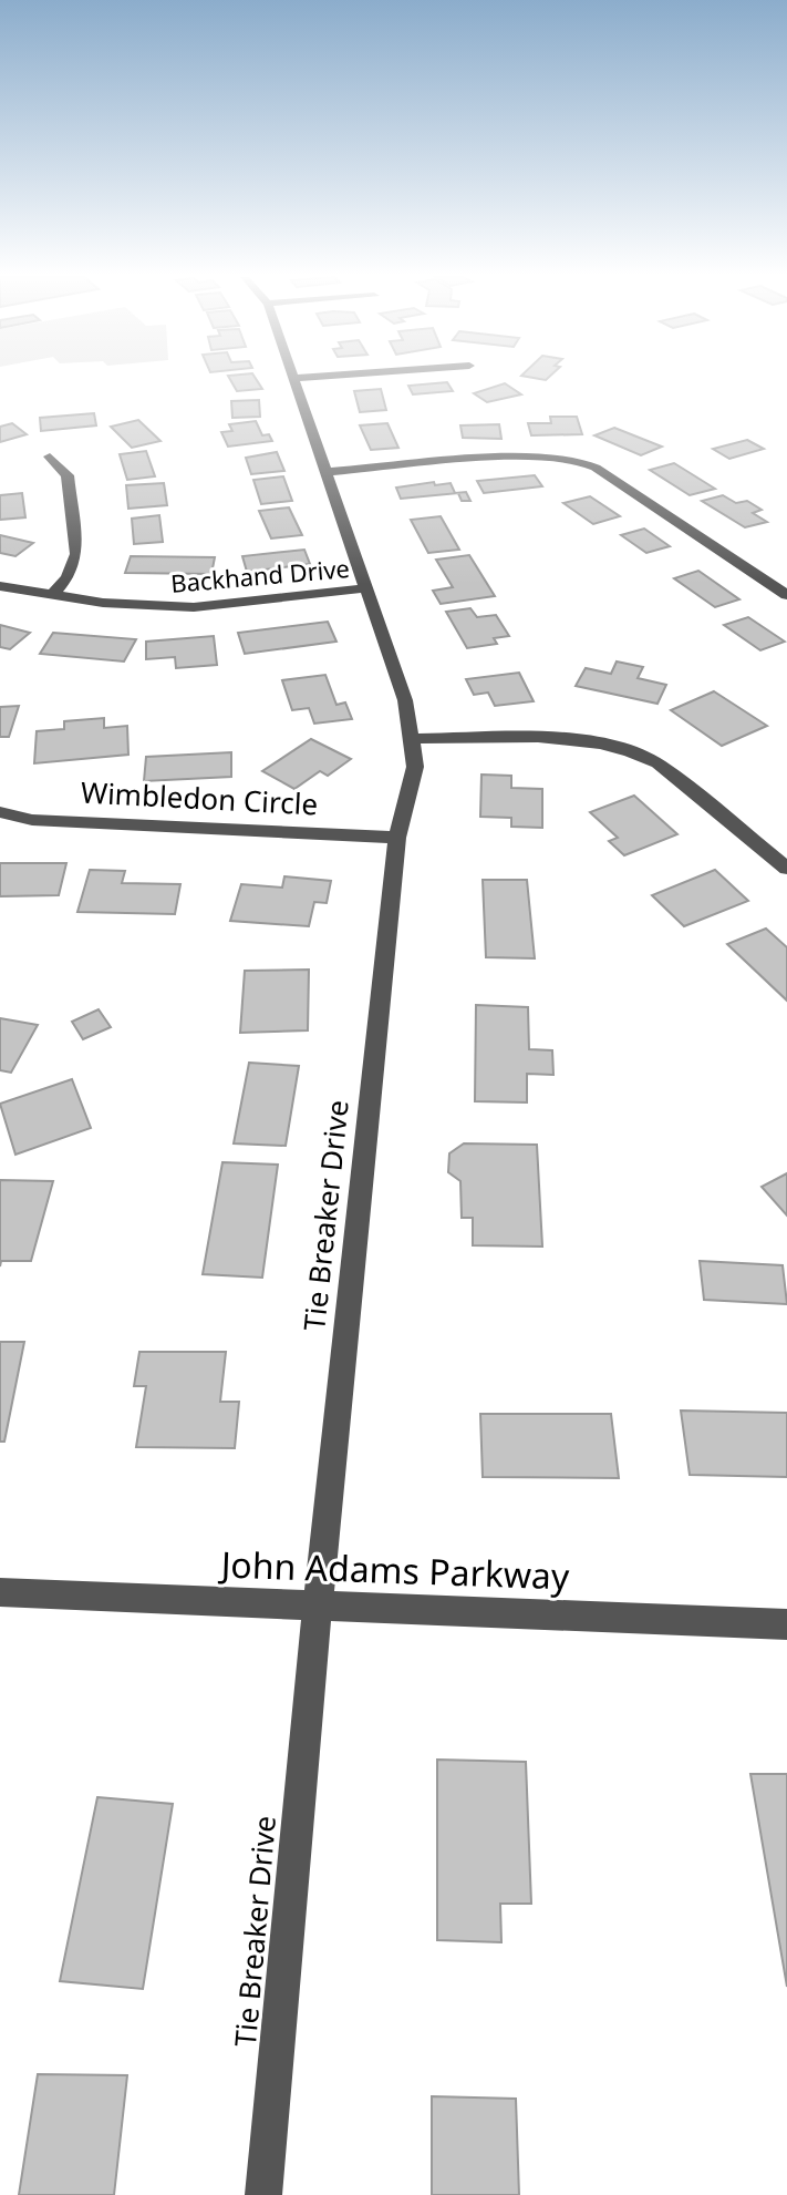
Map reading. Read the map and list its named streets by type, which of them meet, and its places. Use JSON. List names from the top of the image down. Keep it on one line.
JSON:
{"streets":{"street":["Backhand Drive","Wimbledon Circle","Tie Breaker Drive","John Adams Parkway"]},"crossings":[["Backhand Drive","Tie Breaker Drive"],["Wimbledon Circle","Tie Breaker Drive"],["Tie Breaker Drive","John Adams Parkway"]]}
